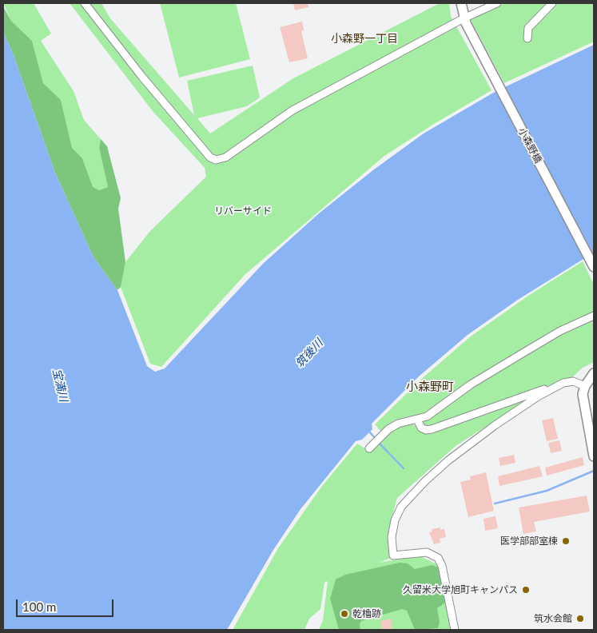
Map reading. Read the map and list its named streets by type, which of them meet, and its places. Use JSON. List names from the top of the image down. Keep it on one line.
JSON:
{"streets":{"main road":["小森野橋"]},"districts":["小森野一丁目","小森野町"],"water":["筑後川","宝満川"],"parks":["リバーサイド"],"places":["医学部部室棟","久留米大学旭町キャンパス","乾櫓跡","筑水会館"],"scale_bar":"100 m"}
